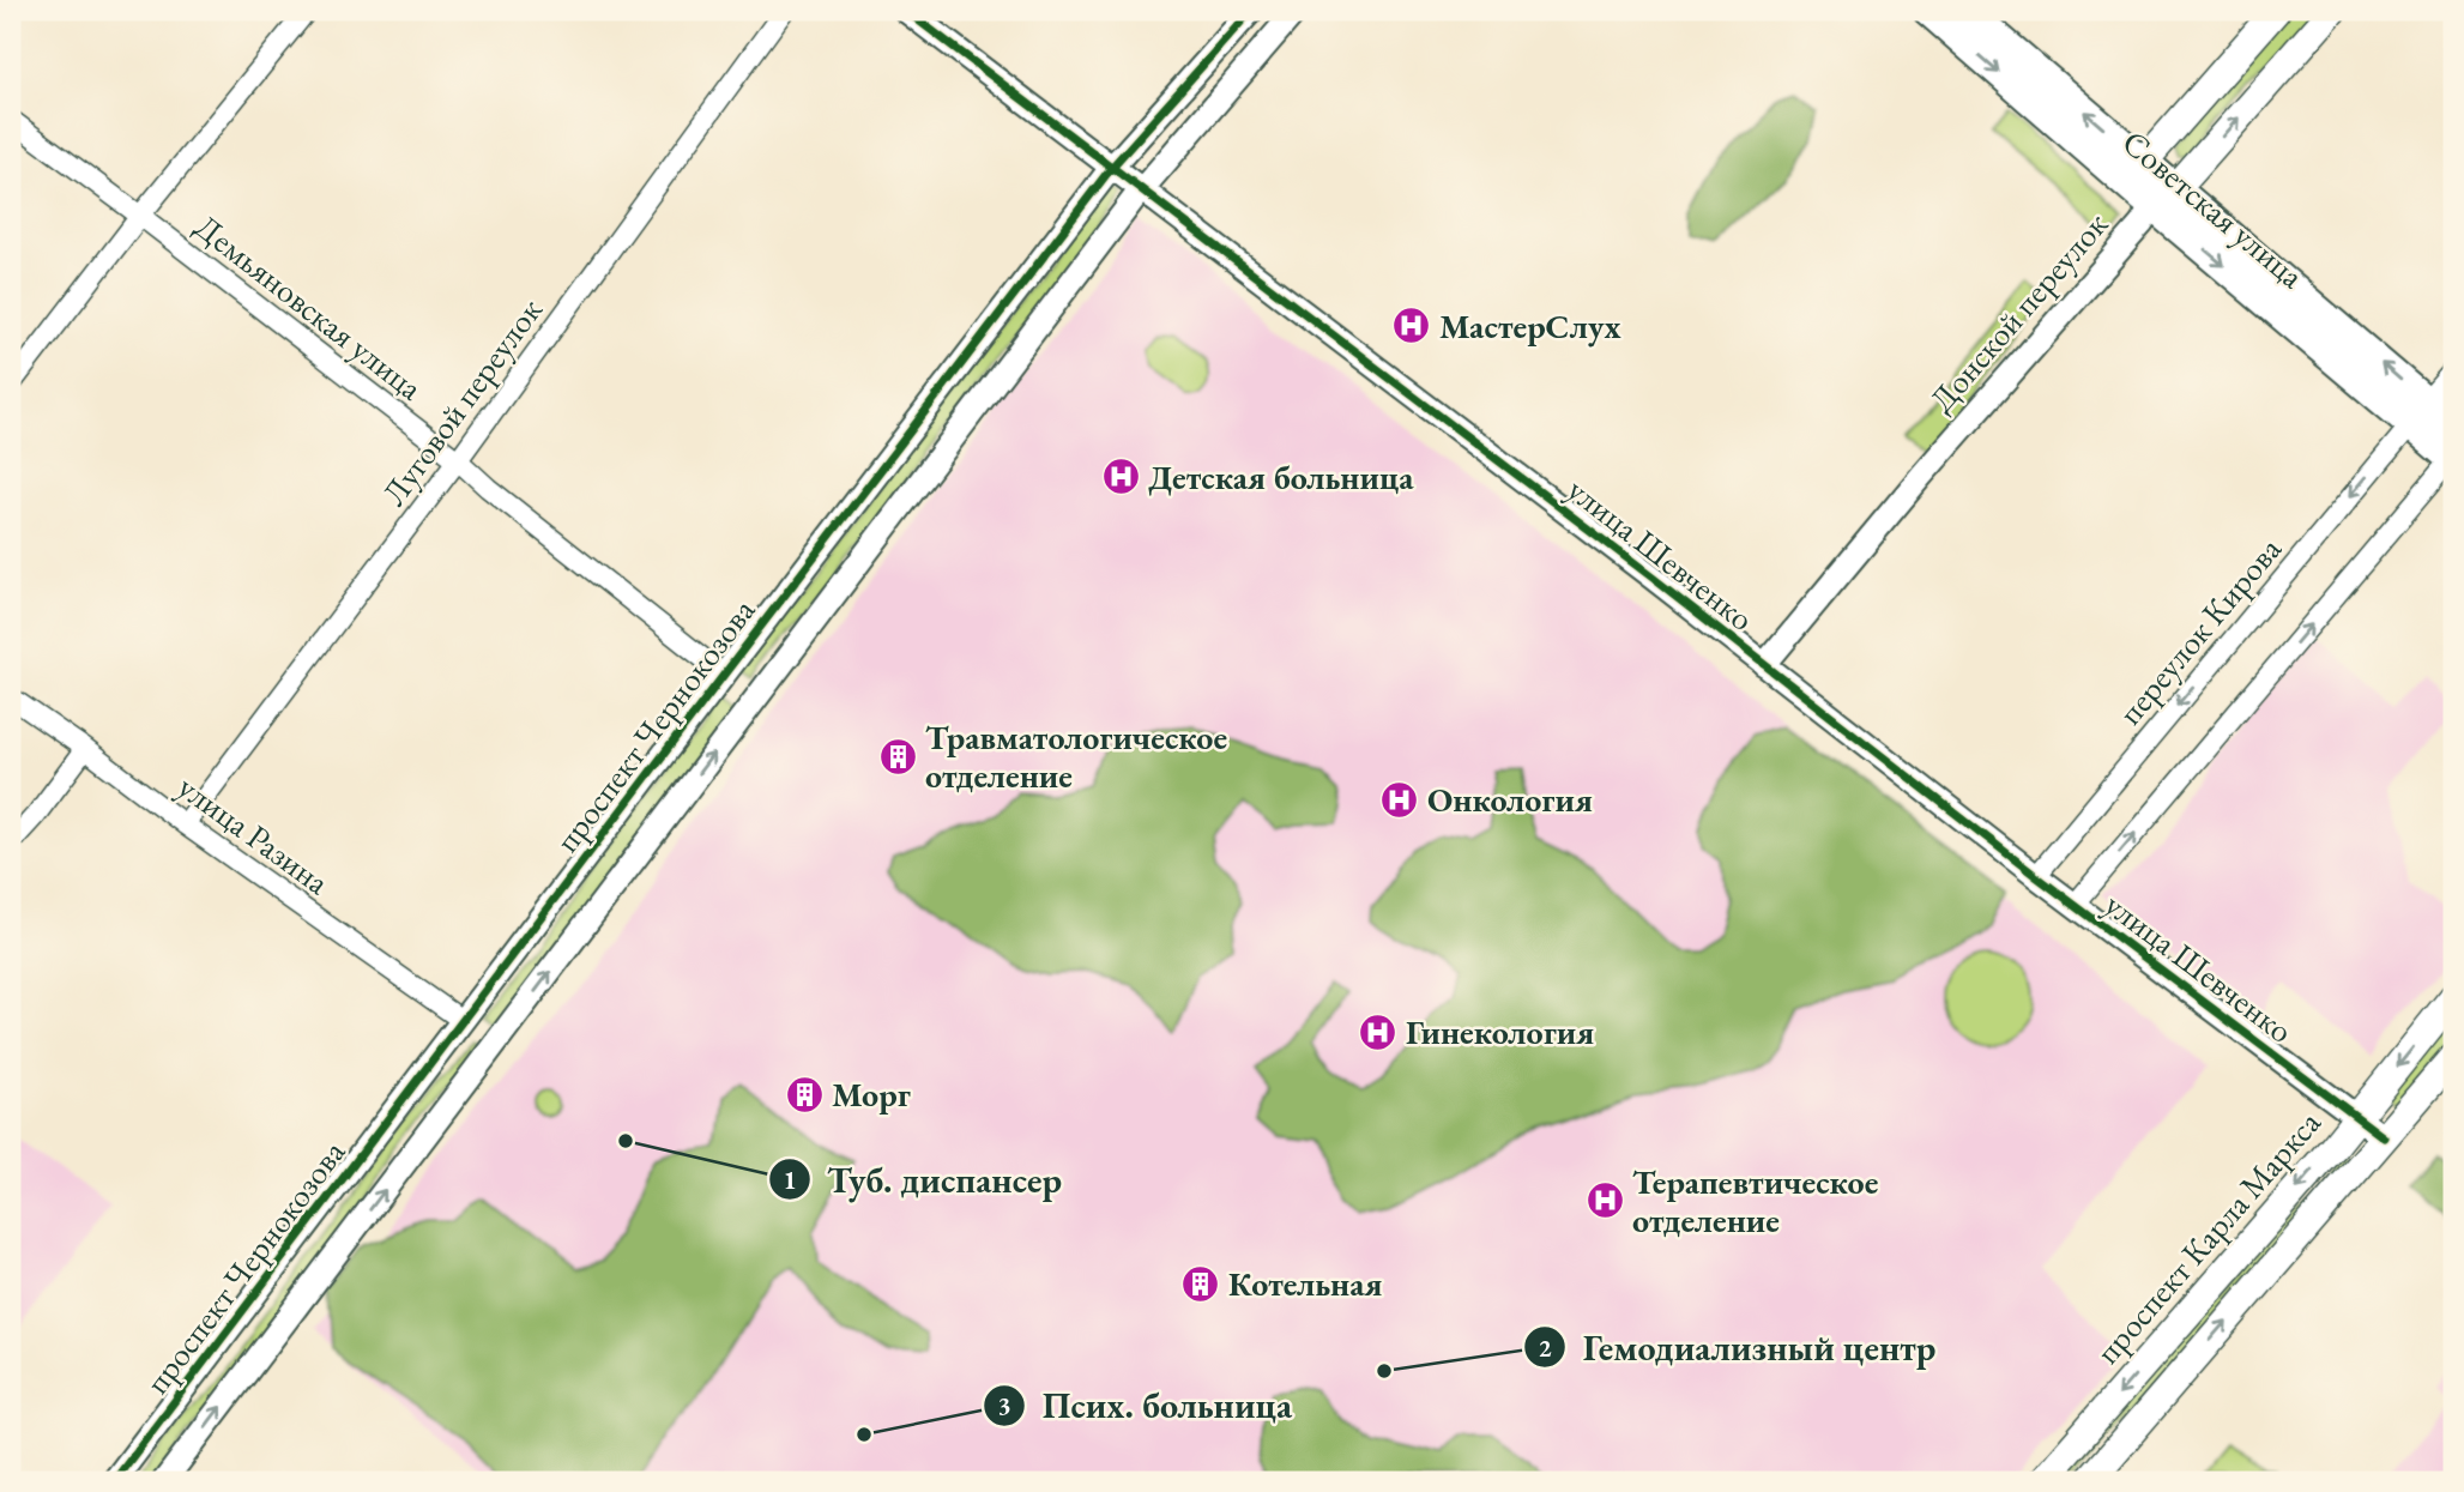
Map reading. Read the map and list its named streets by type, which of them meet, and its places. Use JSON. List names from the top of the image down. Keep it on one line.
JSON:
{"streets":{"main road":["Советская улица","Донской переулок","проспект Карла Маркса"],"street":["Демьяновская улица","Луговой переулок","улица Шевченко","переулок Кирова","проспект Чернокозова","улица Разина"]},"crossings":[["Советская улица","Донской переулок"],["Советская улица","переулок Кирова"],["Демьяновская улица","Луговой переулок"],["Демьяновская улица","проспект Чернокозова"],["Донской переулок","улица Шевченко"],["Луговой переулок","улица Разина"],["улица Шевченко","переулок Кирова"],["улица Шевченко","проспект Чернокозова"],["улица Шевченко","проспект Карла Маркса"],["проспект Чернокозова","улица Разина"]],"places":{"hospital":["МастерСлух","Детская больница","Онкология","Гинекология","Терапевтическое отделение"],"building":["Травматологическое отделение","Морг","Котельная"],"other":["Туб. диспансер","Гемодиализный центр","Псих. больница"]}}
